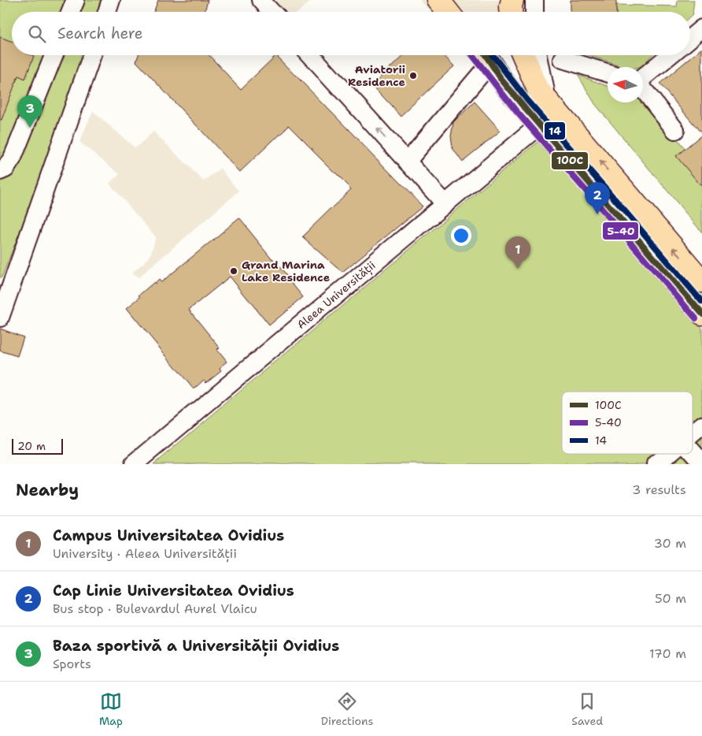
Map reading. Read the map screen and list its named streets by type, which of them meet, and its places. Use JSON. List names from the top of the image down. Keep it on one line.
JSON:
{"streets":{"street":["Aleea Universității"]},"places":["Aviatorii Residence","Grand Marina Lake Residence"],"lines":["transit line 100C","transit line 5-40","transit line 14"],"legend":["100C","5-40","14"],"scale_bar":"20 m","north":"left","page":{"search":"Search here","pins":["3","2","1"],"scale":"20 m","heading":["Nearby","3 results"],"list":[{"mark":"1","name":"Campus Universitatea Ovidius","note":"University · Aleea Universității","value":"30 m"},{"mark":"2","name":"Cap Linie Universitatea Ovidius","note":"Bus stop · Bulevardul Aurel Vlaicu","value":"50 m"},{"mark":"3","name":"Baza sportivă a Universității Ovidius","note":"Sports","value":"170 m"}],"nav":["Map","Directions","Saved"]}}
